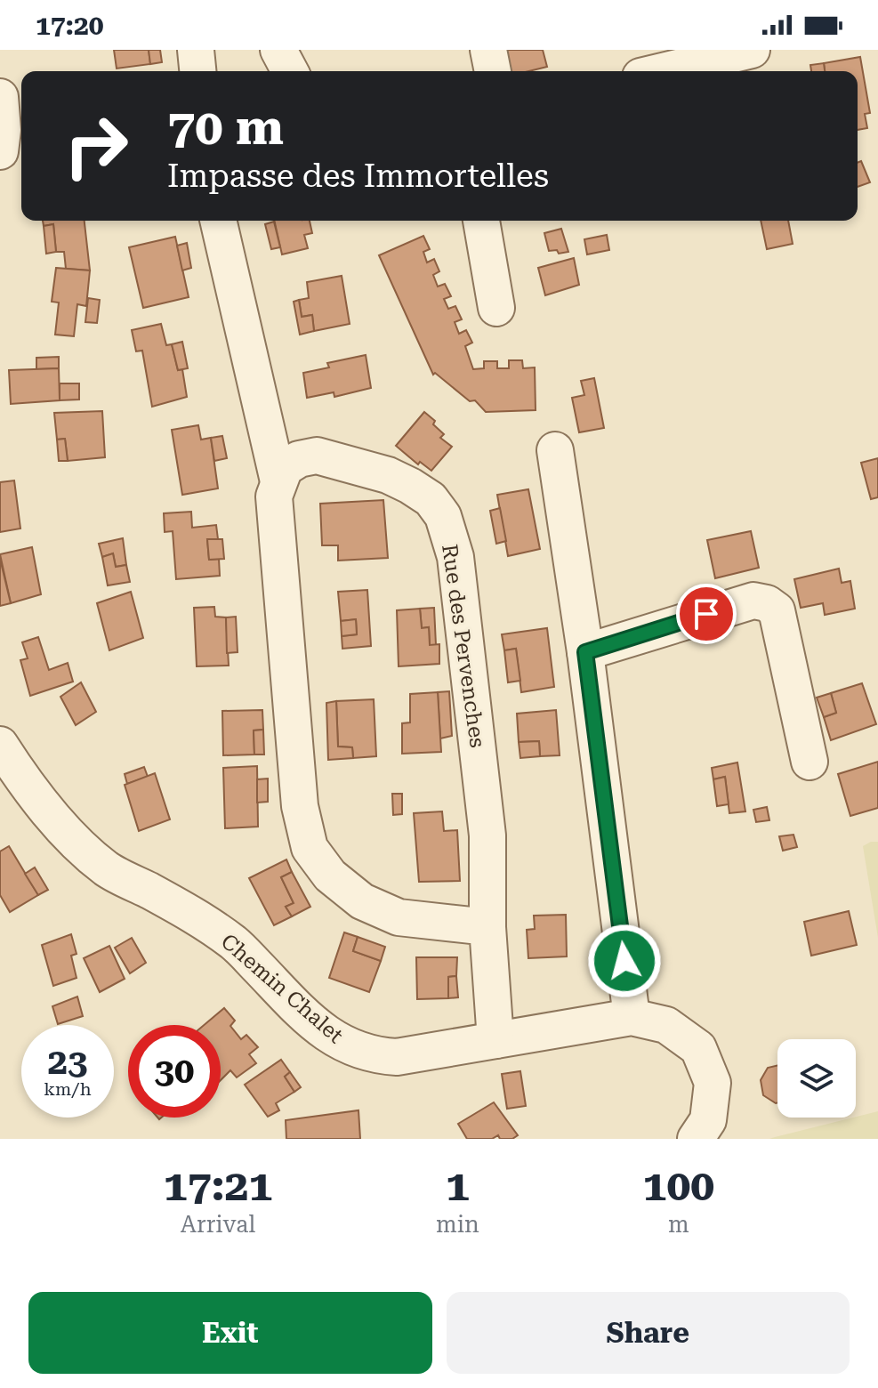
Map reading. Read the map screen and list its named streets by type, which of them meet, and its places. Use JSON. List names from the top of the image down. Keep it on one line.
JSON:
{"streets":{"street":["Rue des Pervenches","Chemin Chalet"]},"crossings":[["Rue des Pervenches","Chemin Chalet"]],"page":{"status":"17:20","turn":["70 m","Impasse des Immortelles"],"speed":"23 km/h","limit":"30","eta":["17:21","Arrival","1","min","100","m"],"buttons":["Exit","Share"]}}
